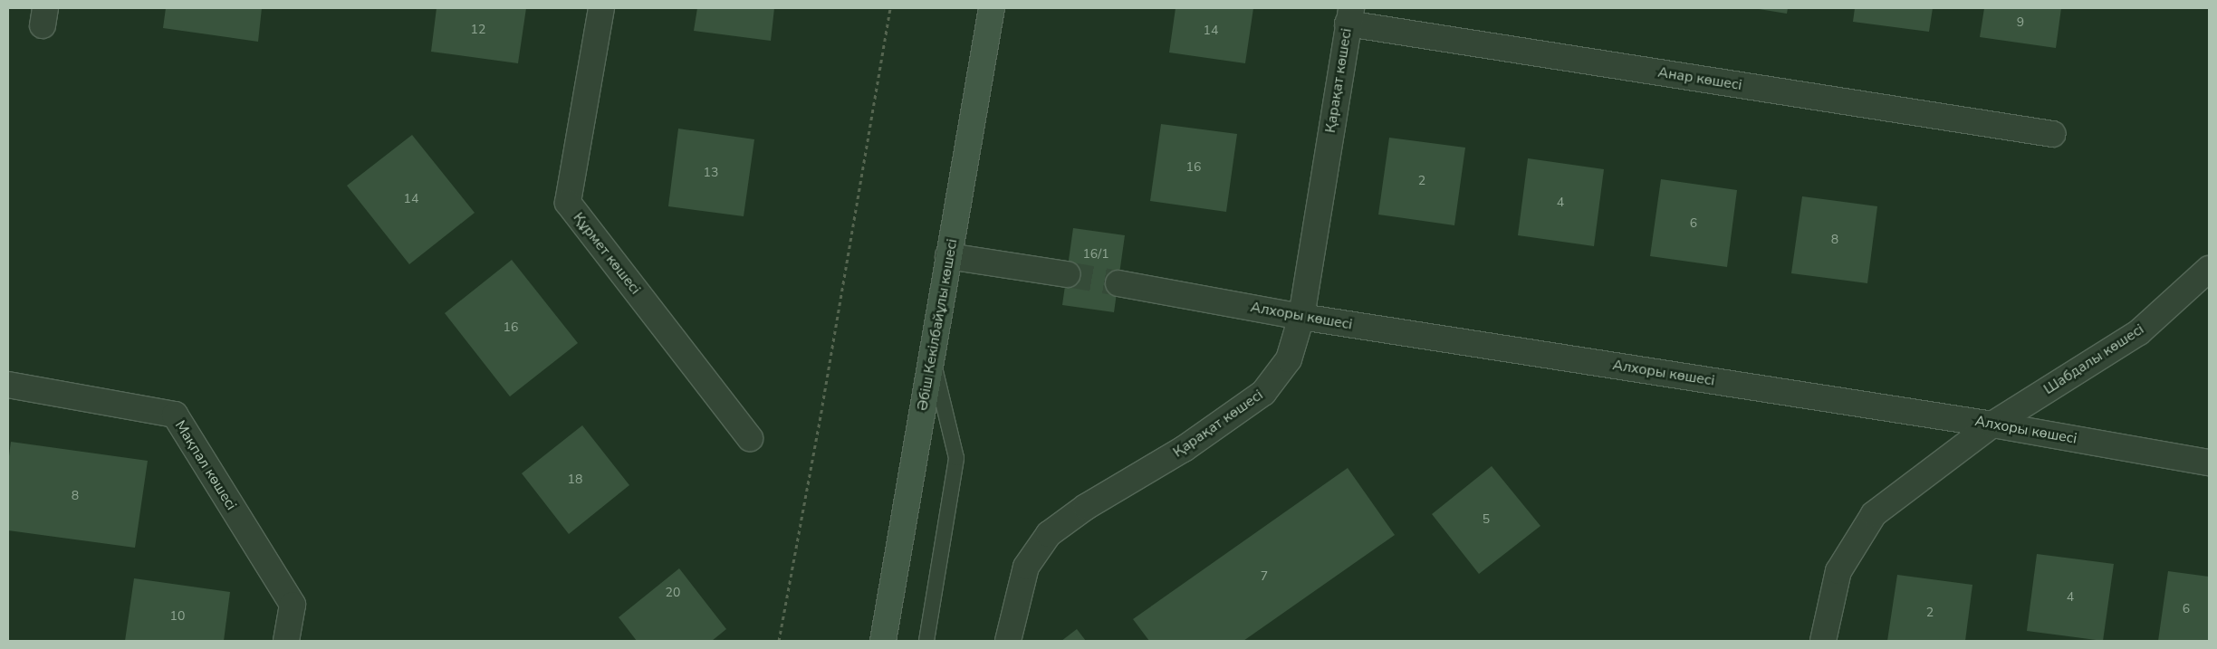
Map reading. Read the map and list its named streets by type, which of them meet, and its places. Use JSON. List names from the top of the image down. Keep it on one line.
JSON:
{"streets":{"street":["Анар көшесі","Қарақат көшесі","Құрмет көшесі","Алхоры көшесі","Әбіш Кекілбайұлы көшесі","Шабдалы көшесі","Мақпал көшесі"]},"crossings":[["Анар көшесі","Қарақат көшесі"],["Қарақат көшесі","Алхоры көшесі"],["Алхоры көшесі","Шабдалы көшесі"]],"house_numbers":["9","12","14","16","13","2","14","4","6","8","16/1","16","18","8","5","7","20","4","6","2","10"]}
